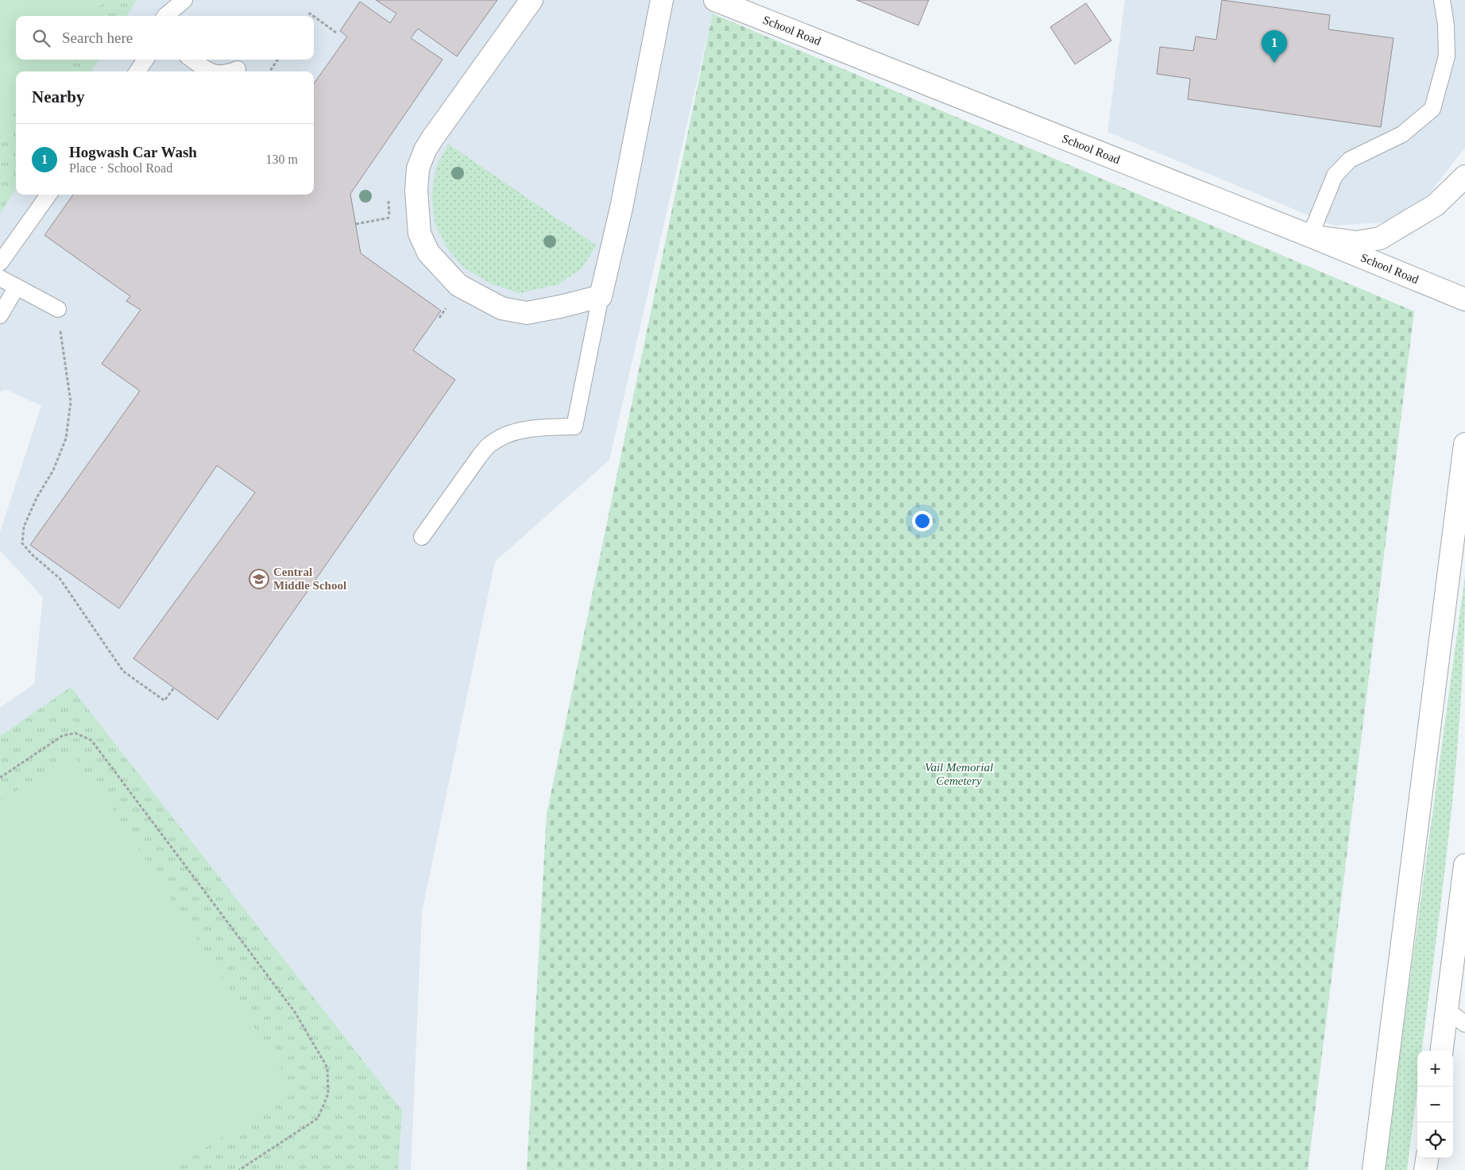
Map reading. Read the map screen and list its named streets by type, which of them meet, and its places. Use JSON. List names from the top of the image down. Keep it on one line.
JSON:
{"streets":{"main road":["School Road"]},"parks":["Vail Memorial Cemetery"],"places":{"school or university":["Central Middle School"]},"page":{"search":"Search here","pins":"1","heading":"Nearby","list":[{"mark":"1","name":"Hogwash Car Wash","note":"Place · School Road","value":"130 m"}],"map_buttons":["+","−"]}}
